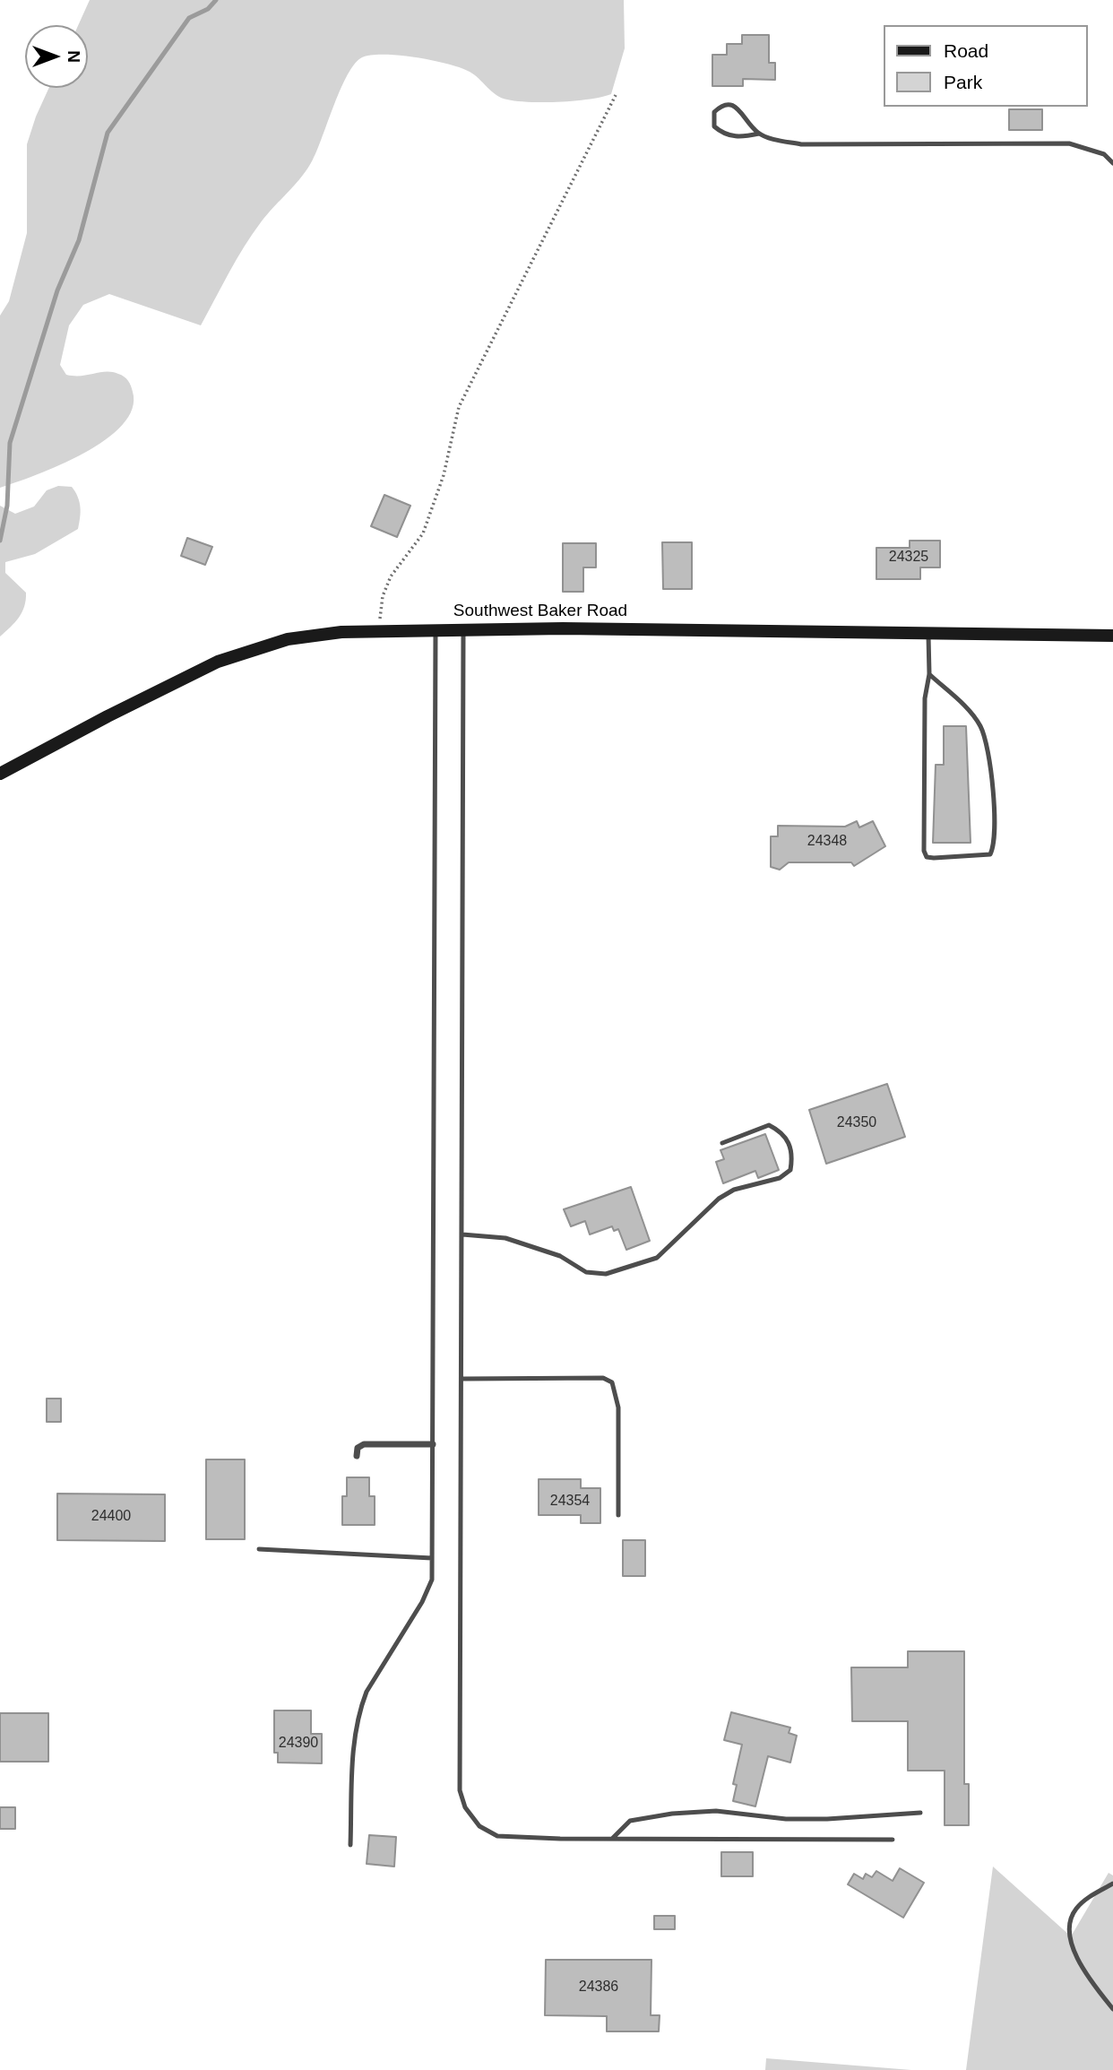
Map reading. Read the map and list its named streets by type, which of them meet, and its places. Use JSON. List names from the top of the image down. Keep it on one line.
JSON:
{"streets":{"main road":["Southwest Baker Road"]},"house_numbers":["24325","24348","24350","24354","24400","24390","24386"],"legend":["Road","Park"],"north":"right"}
